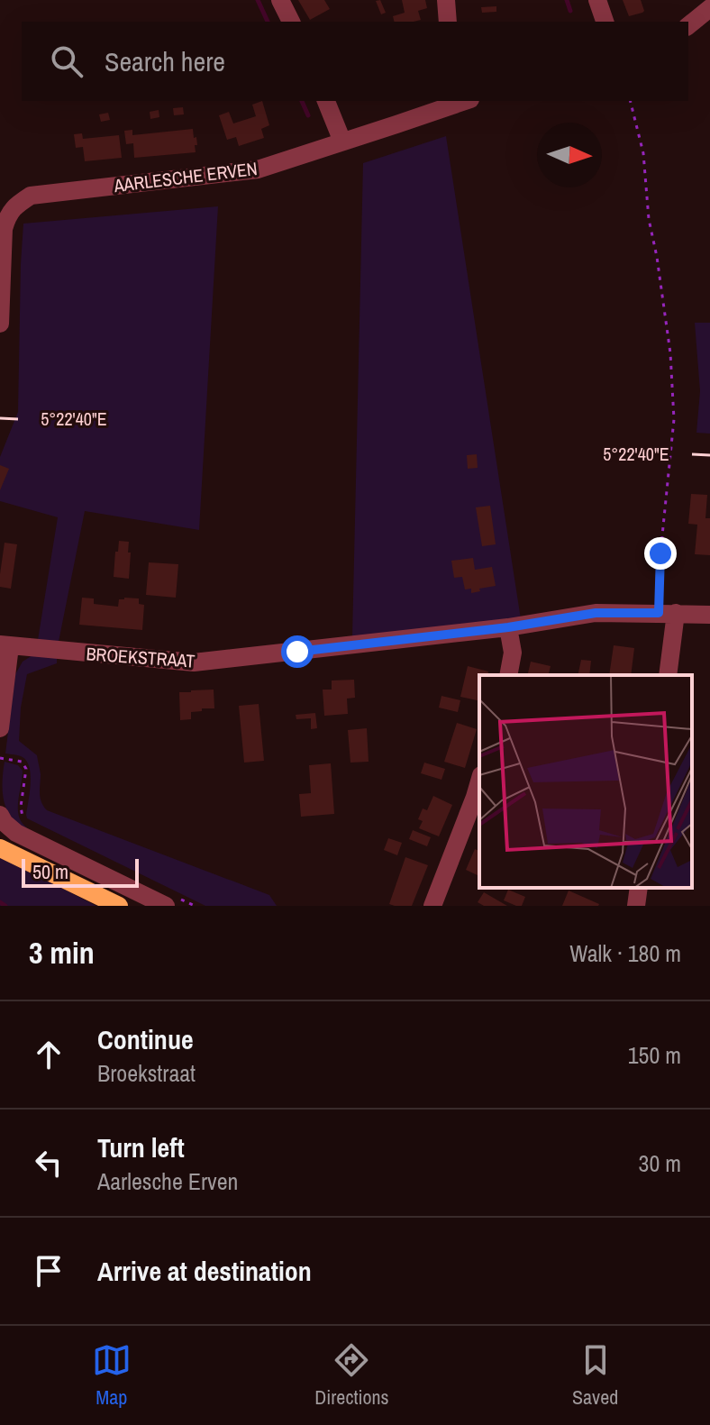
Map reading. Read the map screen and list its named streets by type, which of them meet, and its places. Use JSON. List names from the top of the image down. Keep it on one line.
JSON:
{"streets":{"street":["AARLESCHE ERVEN","BROEKSTRAAT"]},"scale_bar":"50 m","north":"right","page":{"search":"Search here","scale":"50 m","heading":["3 min","Walk · 180 m"],"list":[["Continue","Broekstraat","150 m"],["Turn left","Aarlesche Erven","30 m"],"Arrive at destination"],"nav":["Map","Directions","Saved"]},"coordinates":["5°22'40\"E"]}
